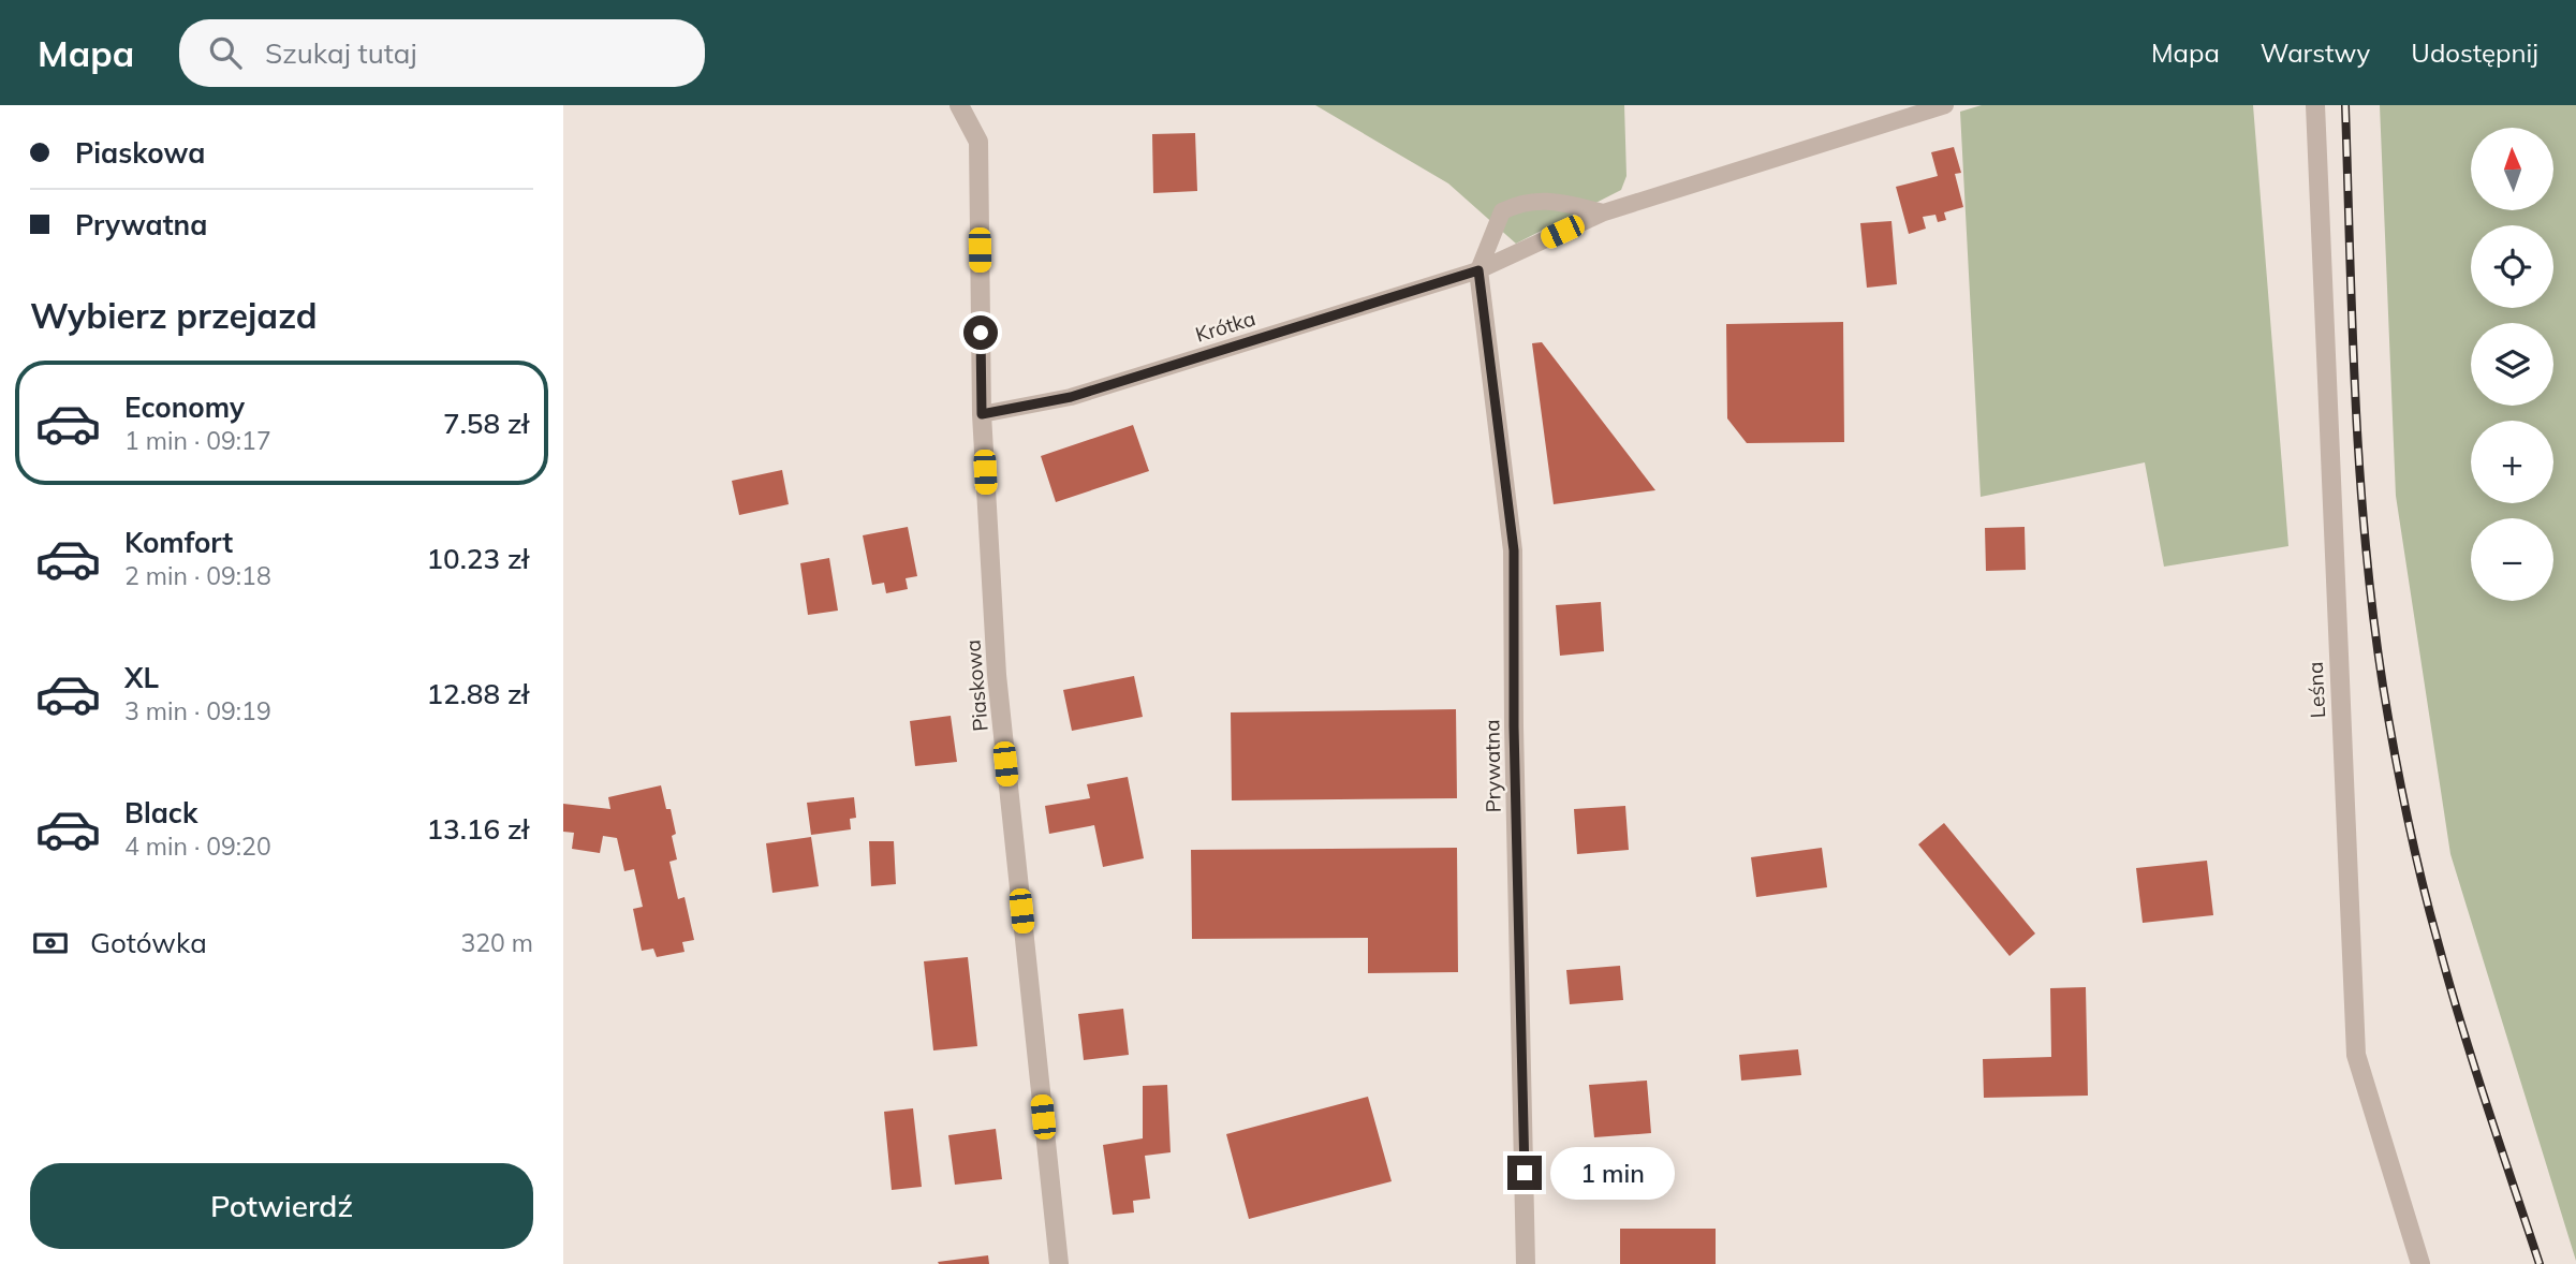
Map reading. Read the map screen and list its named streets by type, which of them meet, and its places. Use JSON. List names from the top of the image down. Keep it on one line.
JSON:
{"streets":{"street":["Piaskowa","Leśna","Prywatna"],"lane":["Krótka"]},"crossings":[["Krótka","Piaskowa"],["Krótka","Prywatna"]],"north":"top","page":{"header":"Mapa","search":"Szukaj tutaj","nav":["Mapa","Warstwy","Udostępnij"],"banner":["Piaskowa","Prywatna"],"map_buttons":["+","−"],"heading":"Wybierz przejazd","list":[{"name":"Economy","note":"1 min · 09:17","value":"7.58 zł"},{"name":"Komfort","note":"2 min · 09:18","value":"10.23 zł"},{"name":"XL","note":"3 min · 09:19","value":"12.88 zł"},{"name":"Black","note":"4 min · 09:20","value":"13.16 zł"}],"pay":["Gotówka","320 m"],"bubble":"1 min","buttons":"Potwierdź"}}
